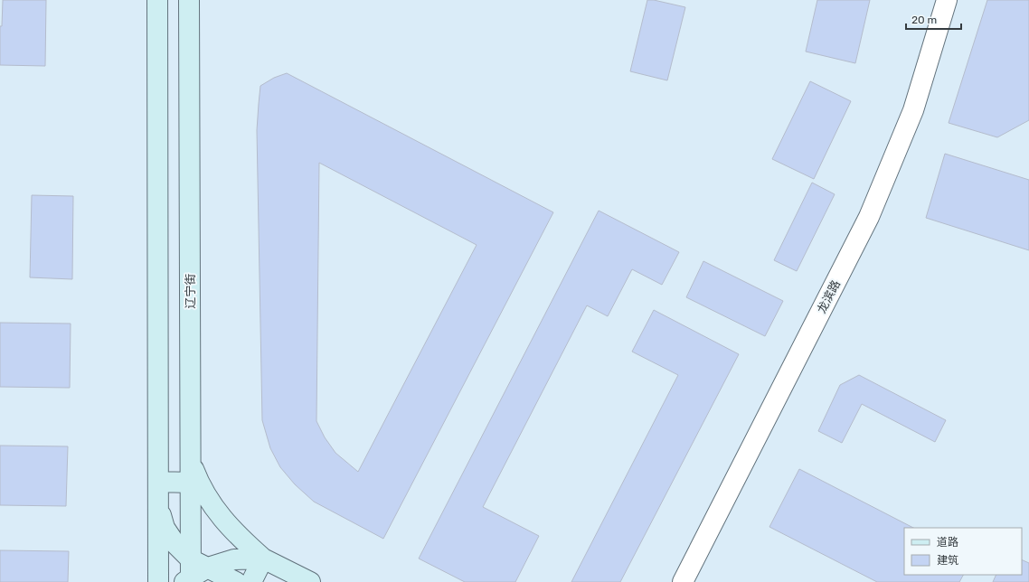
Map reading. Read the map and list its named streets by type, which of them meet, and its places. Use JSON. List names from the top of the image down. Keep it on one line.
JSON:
{"streets":{"street":["辽宁街","龙滨路"]},"legend":["道路","建筑"],"scale_bar":"20 m"}
